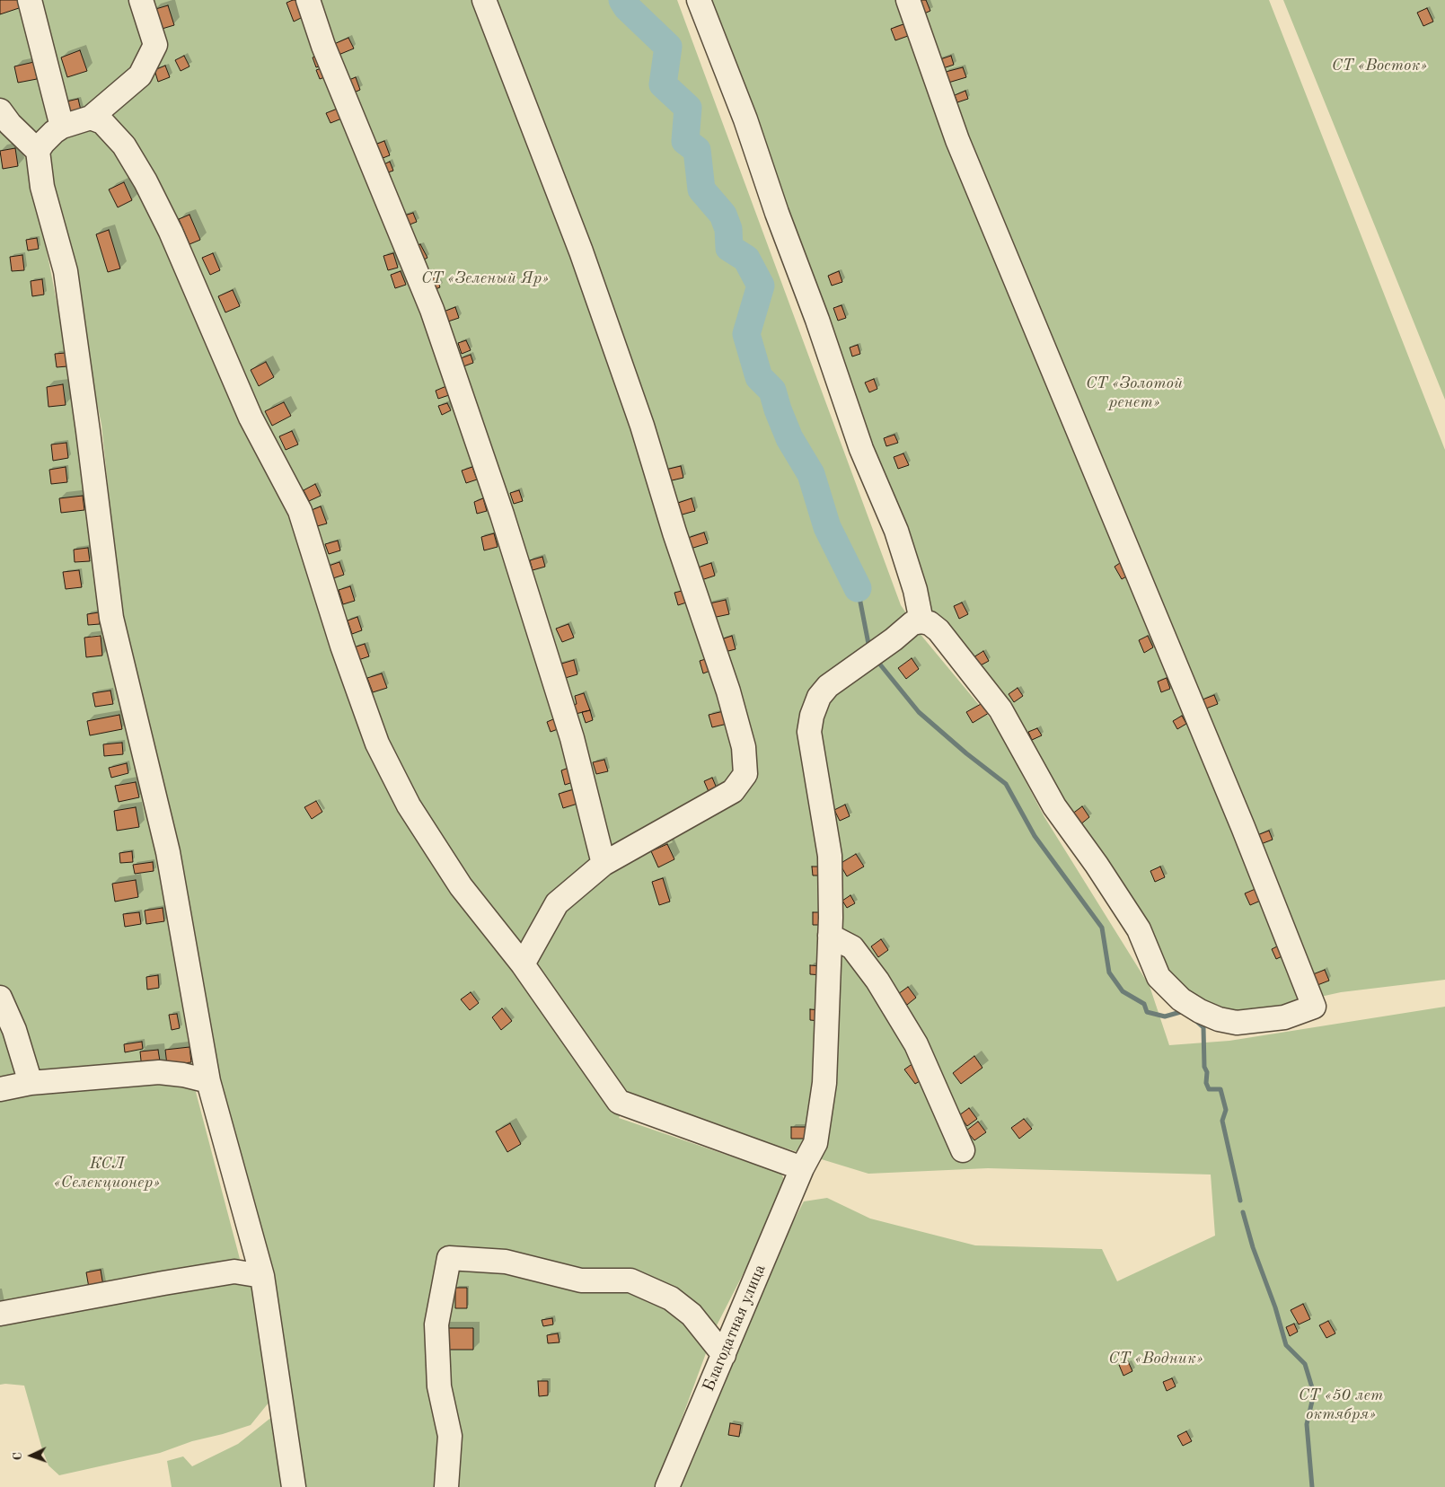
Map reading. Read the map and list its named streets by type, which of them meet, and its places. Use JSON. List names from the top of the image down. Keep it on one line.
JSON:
{"streets":{"street":["Благодатная улица"]},"parks":["СТ «Восток»","СТ «Зеленый Яр»","СТ «Золотой ренет»","КСЛ «Селекционер»","СТ «Водник»","СТ «50 лет октября»"],"north":"left"}
